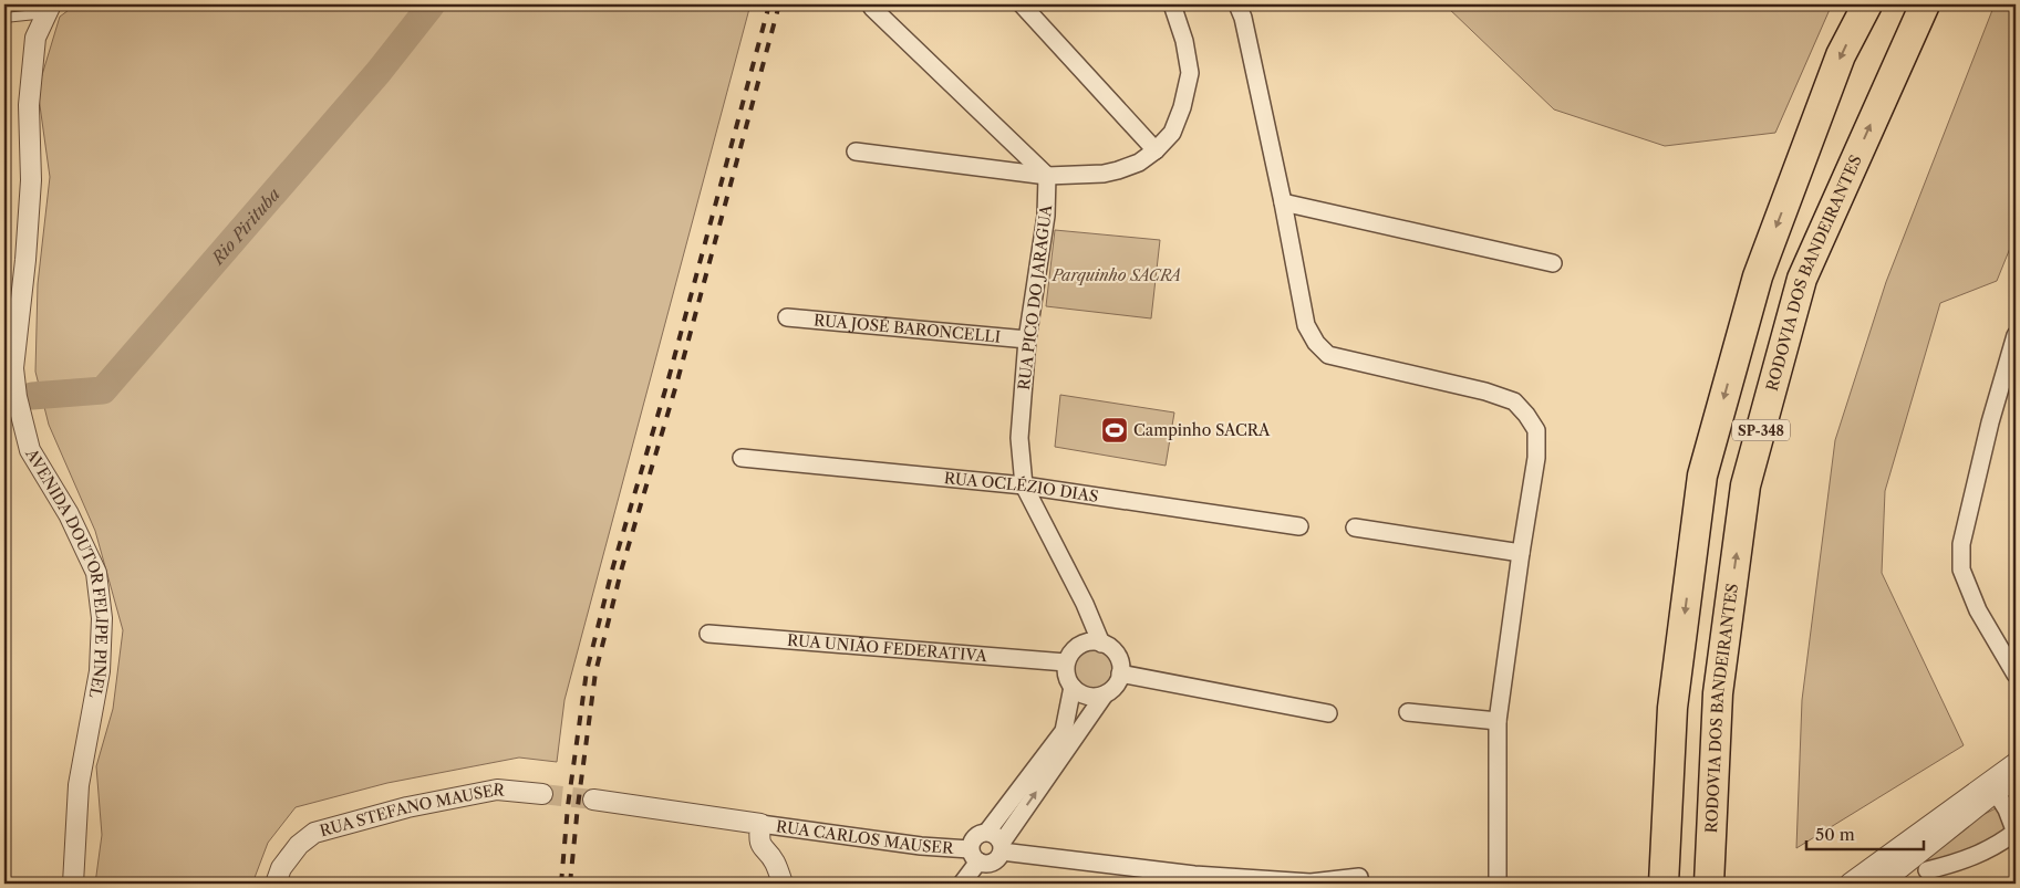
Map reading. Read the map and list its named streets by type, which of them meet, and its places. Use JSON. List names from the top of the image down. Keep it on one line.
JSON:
{"streets":{"highway":["RODOVIA DOS BANDEIRANTES","SP-348"],"street":["RUA PICO DO JARAGUA","RUA JOSÉ BARONCELLI","RUA OCLÉZIO DIAS","AVENIDA DOUTOR FELIPE PINEL","RUA UNIÃO FEDERATIVA","RUA STEFANO MAUSER","RUA CARLOS MAUSER"]},"crossings":[["RUA PICO DO JARAGUA","RUA JOSÉ BARONCELLI"],["RUA PICO DO JARAGUA","RUA OCLÉZIO DIAS"],["RUA PICO DO JARAGUA","RUA UNIÃO FEDERATIVA"]],"water":["Rio Pirituba"],"parks":["Parquinho SACRA"],"places":{"sports":["Campinho SACRA"]},"scale_bar":"50 m"}
